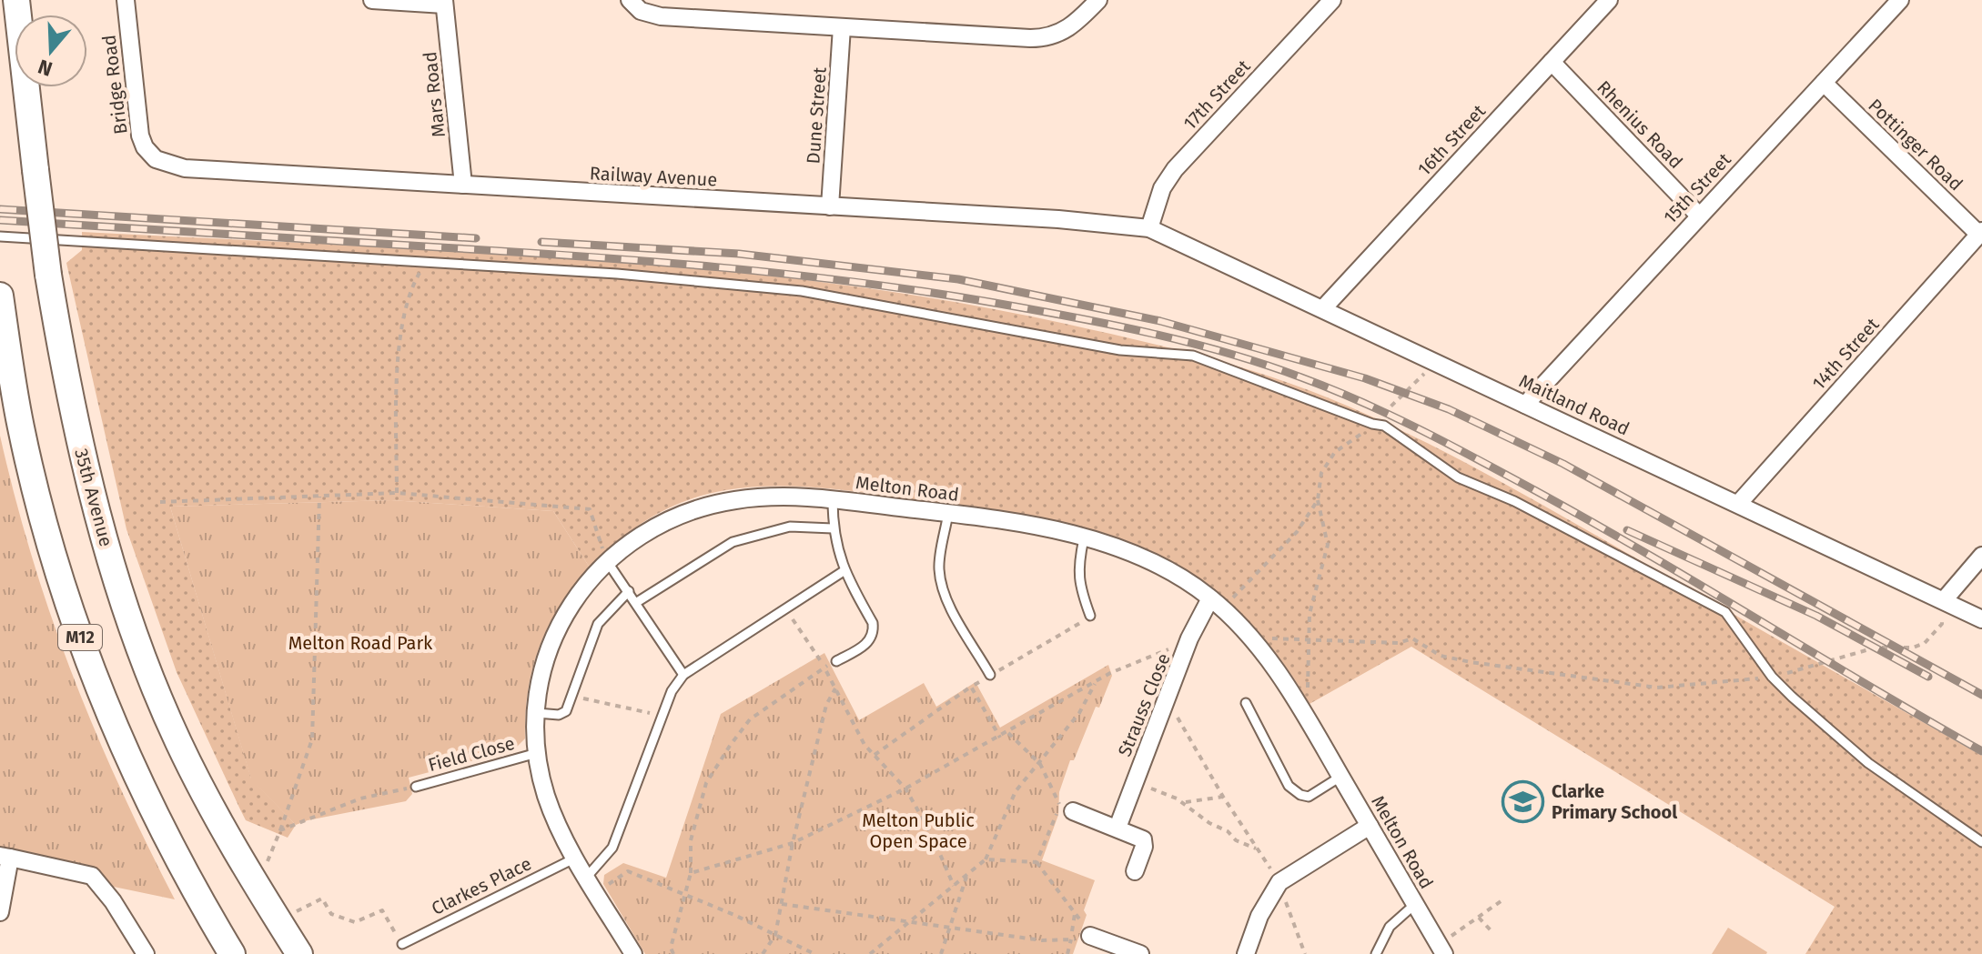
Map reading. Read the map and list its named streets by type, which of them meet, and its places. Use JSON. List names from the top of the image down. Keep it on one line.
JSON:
{"streets":{"main road":["35th Avenue","M12"],"street":["Bridge Road","Mars Road","17th Street","Dune Street","Rhenius Road","16th Street","Pottinger Road","Railway Avenue","15th Street","14th Street","Maitland Road","Melton Road","Strauss Close"],"lane":["Field Close","Clarkes Place"]},"crossings":[["Bridge Road","Railway Avenue"],["Mars Road","Railway Avenue"],["17th Street","Railway Avenue"],["17th Street","Maitland Road"],["Dune Street","Railway Avenue"],["Rhenius Road","16th Street"],["Rhenius Road","15th Street"],["16th Street","Maitland Road"],["Pottinger Road","15th Street"],["Pottinger Road","14th Street"],["Railway Avenue","Maitland Road"],["15th Street","Maitland Road"],["14th Street","Maitland Road"],["Melton Road","Strauss Close"],["Melton Road","Field Close"],["Melton Road","Clarkes Place"]],"parks":["Melton Road Park","Melton Public Open Space"],"places":{"school or university":["Clarke Primary School"]},"north":"bottom"}
